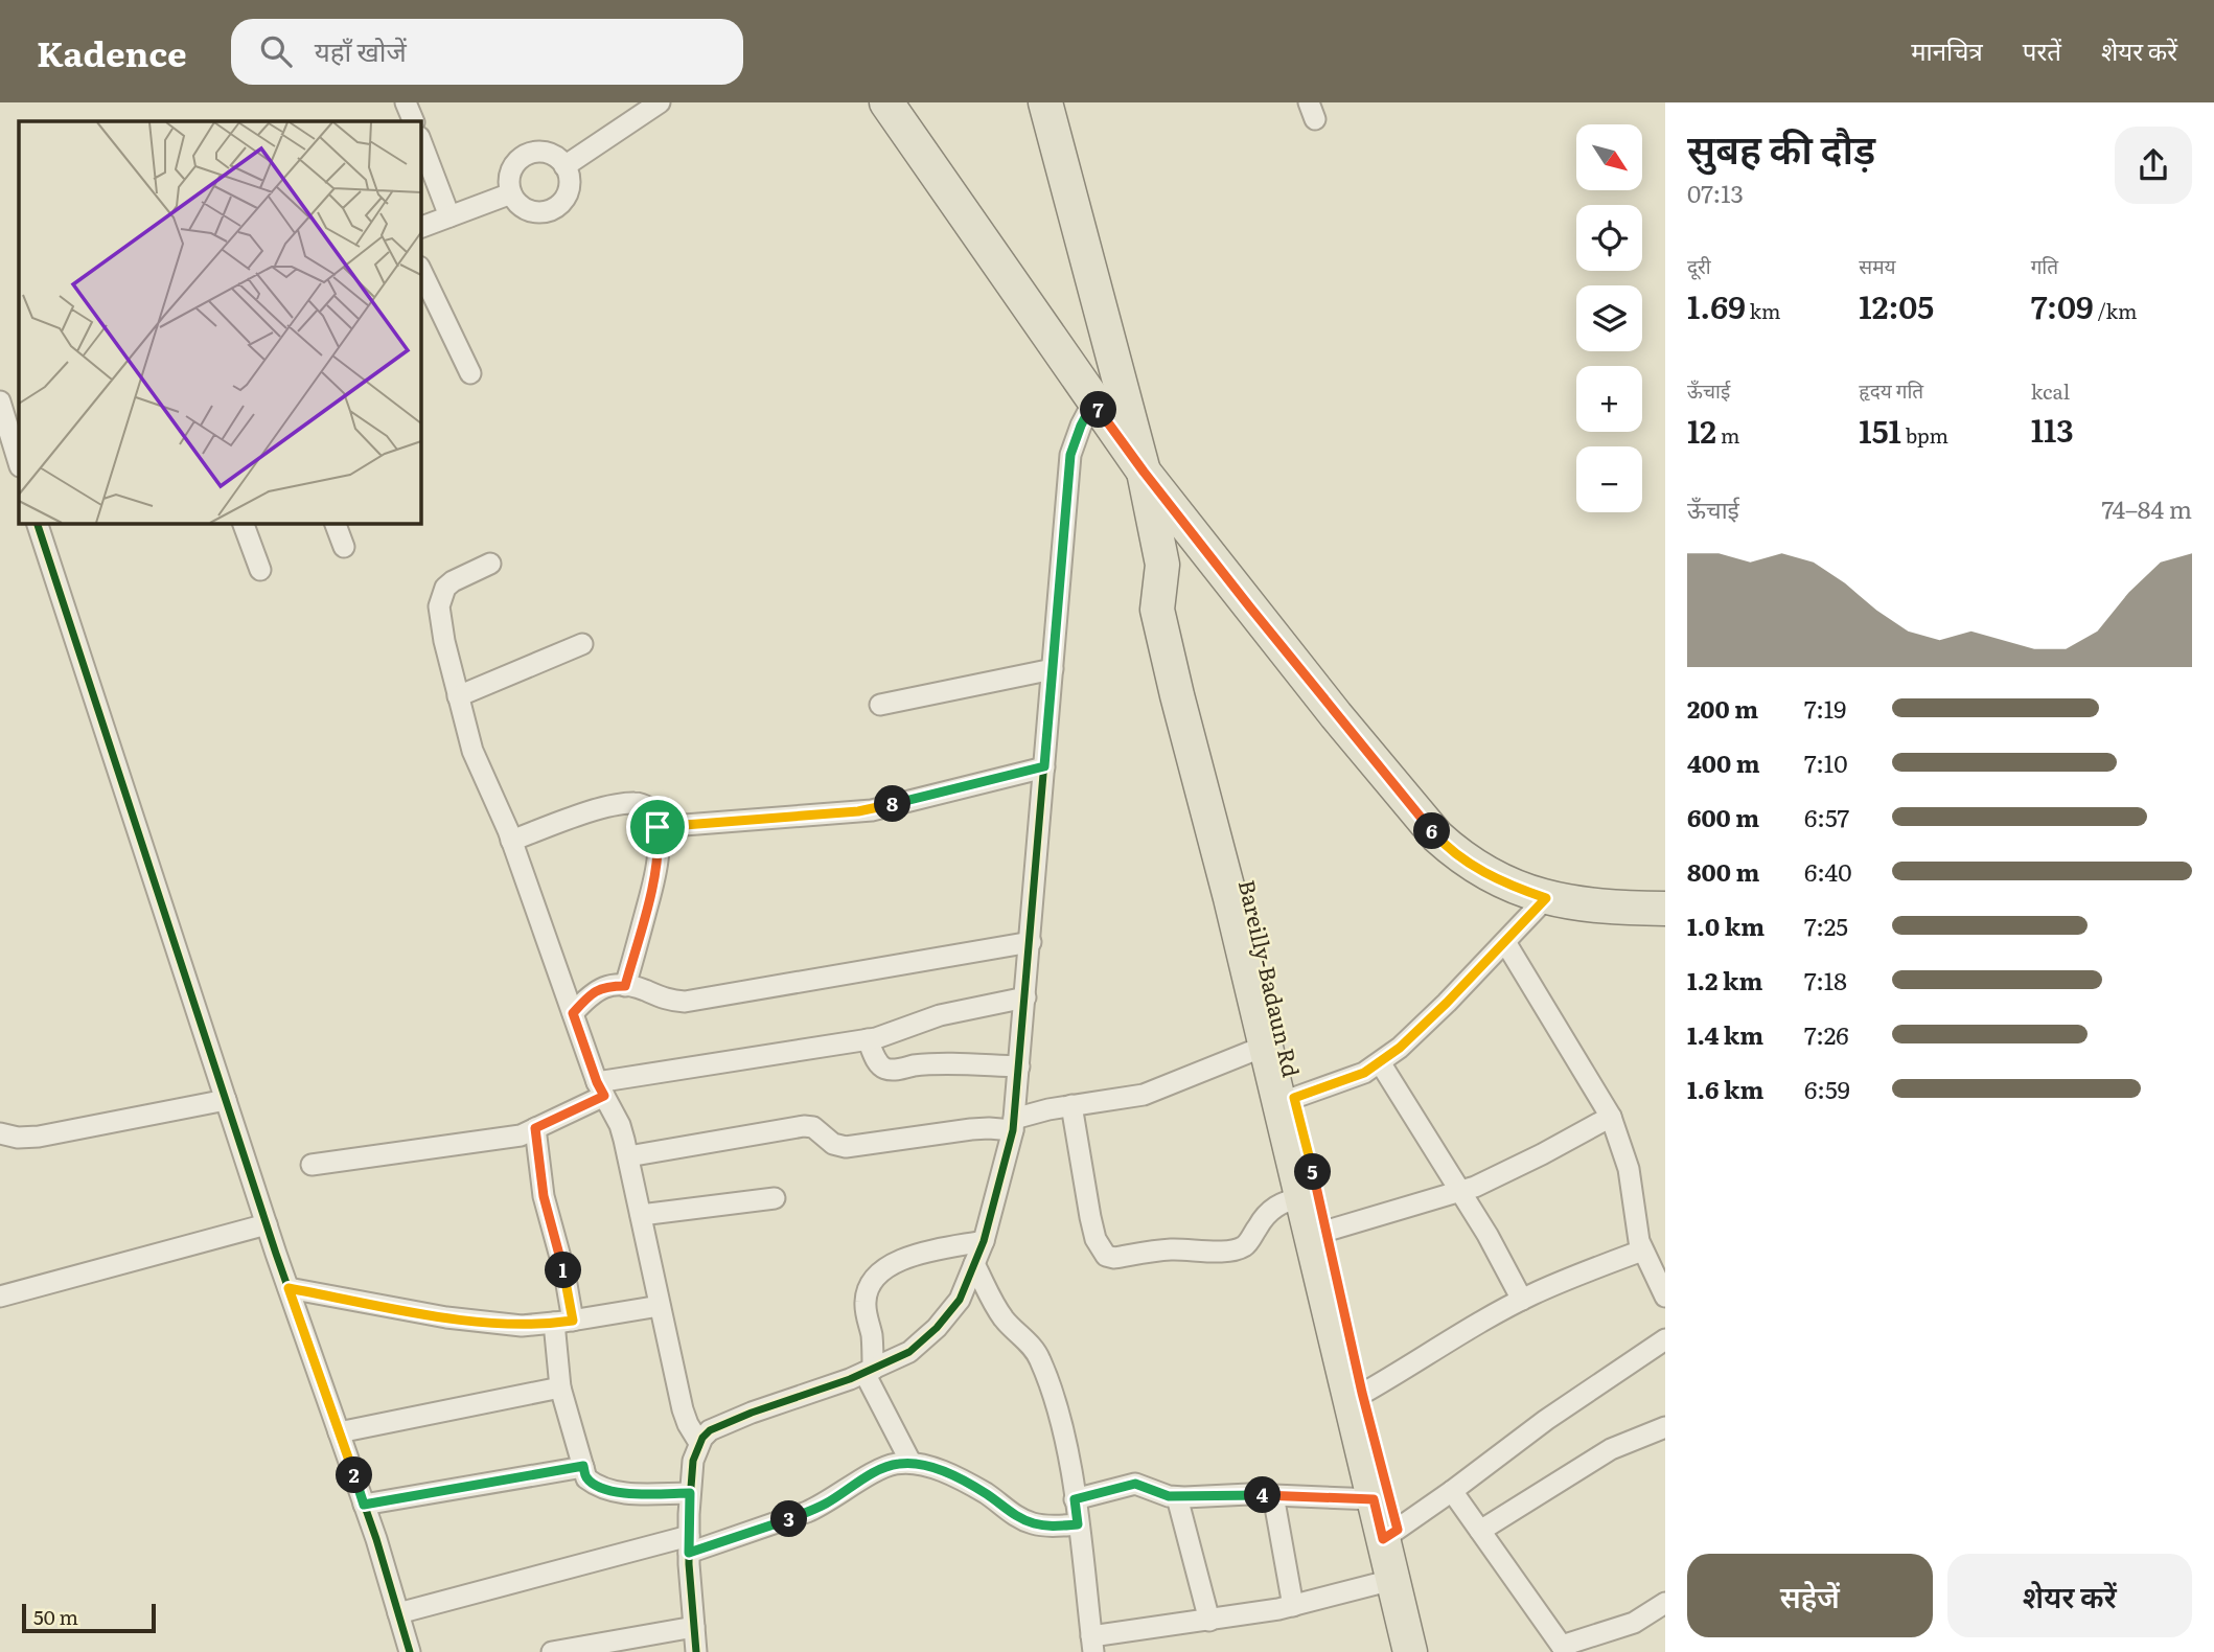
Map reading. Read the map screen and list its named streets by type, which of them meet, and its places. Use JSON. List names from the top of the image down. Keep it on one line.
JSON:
{"streets":{"main road":["Bareilly-Badaun Rd"]},"scale_bar":"50 m","north":"bottom right","page":{"header":"Kadence","search":"यहाँ खोजें","nav":["मानचित्र","परतें","शेयर करें"],"heading":["सुबह की दौड़","07:13"],"map_buttons":["+","−"],"stats":[["दूरी","1.69 km"],["समय","12:05"],["गति","7:09 /km"],["ऊँचाई","12 m"],["हृदय गति","151 bpm"],["kcal","113"]],"pins":["7","8","6","5","1","2","4","3"],"chart":["ऊँचाई","74–84 m"],"list":[{"name":"200 m","note":"7:19"},{"name":"400 m","note":"7:10"},{"name":"600 m","note":"6:57"},{"name":"800 m","note":"6:40"},{"name":"1.0 km","note":"7:25"},{"name":"1.2 km","note":"7:18"},{"name":"1.4 km","note":"7:26"},{"name":"1.6 km","note":"6:59"}],"buttons":["सहेजें","शेयर करें"],"scale":"50 m"}}
